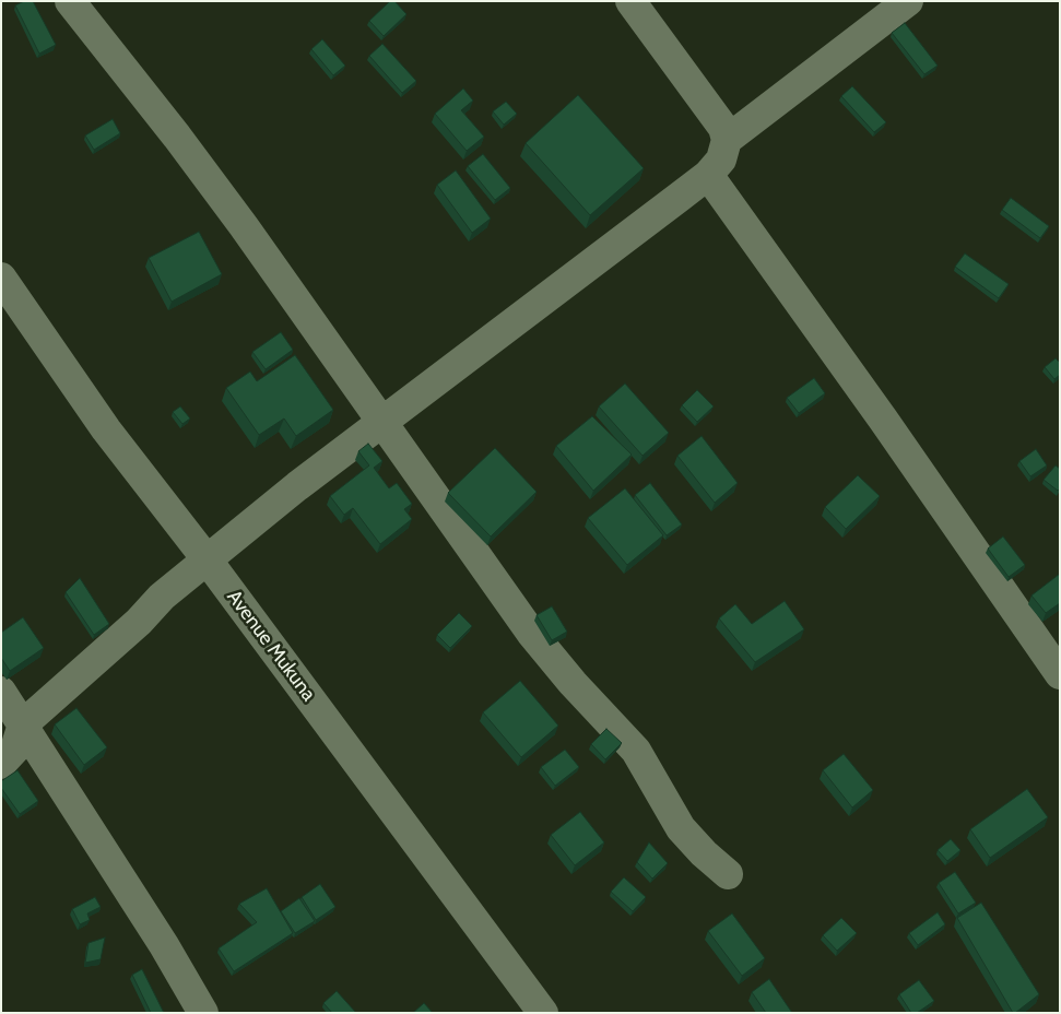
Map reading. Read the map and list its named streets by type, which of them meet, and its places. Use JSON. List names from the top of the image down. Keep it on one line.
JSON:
{"streets":{"street":["Avenue Mukuna"]}}
